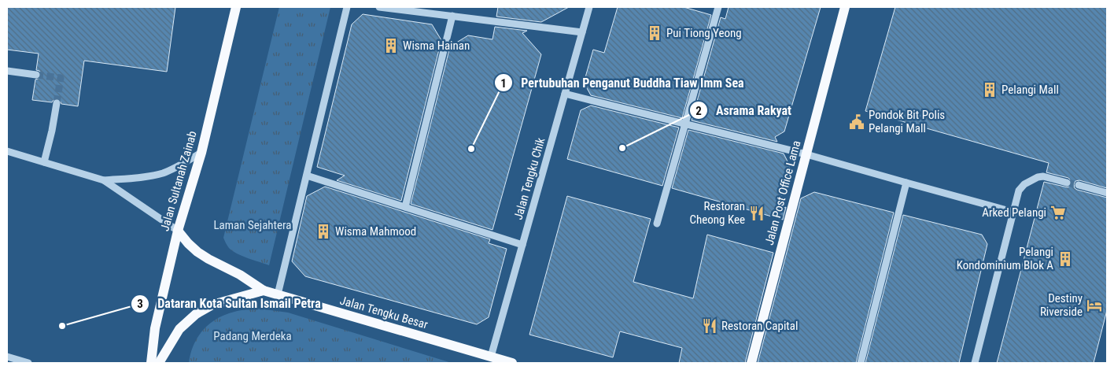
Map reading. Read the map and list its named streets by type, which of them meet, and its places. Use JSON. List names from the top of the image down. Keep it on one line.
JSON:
{"streets":{"main road":["Jalan Sultanah Zainab","Jalan Post Office Lama","Jalan Tengku Besar"],"street":["Jalan Tengku Chik"]},"crossings":[["Jalan Tengku Chik","Jalan Tengku Besar"]],"parks":["Laman Sejahtera","Padang Merdeka"],"places":{"building":["Pui Tiong Yeong","Wisma Hainan","Pelangi Mall","Wisma Mahmood","Pelangi Kondominium Blok A"],"public building":["Pondok Bit Polis Pelangi Mall"],"other":["Asrama Rakyat","Pertubuhan Penganut Buddha Tiaw Imm Sea","Dataran Kota Sultan Ismail Petra"],"supermarket":["Arked Pelangi"],"restaurant":["Restoran Cheong Kee","Restoran Capital"],"hotel":["Destiny Riverside"]}}
